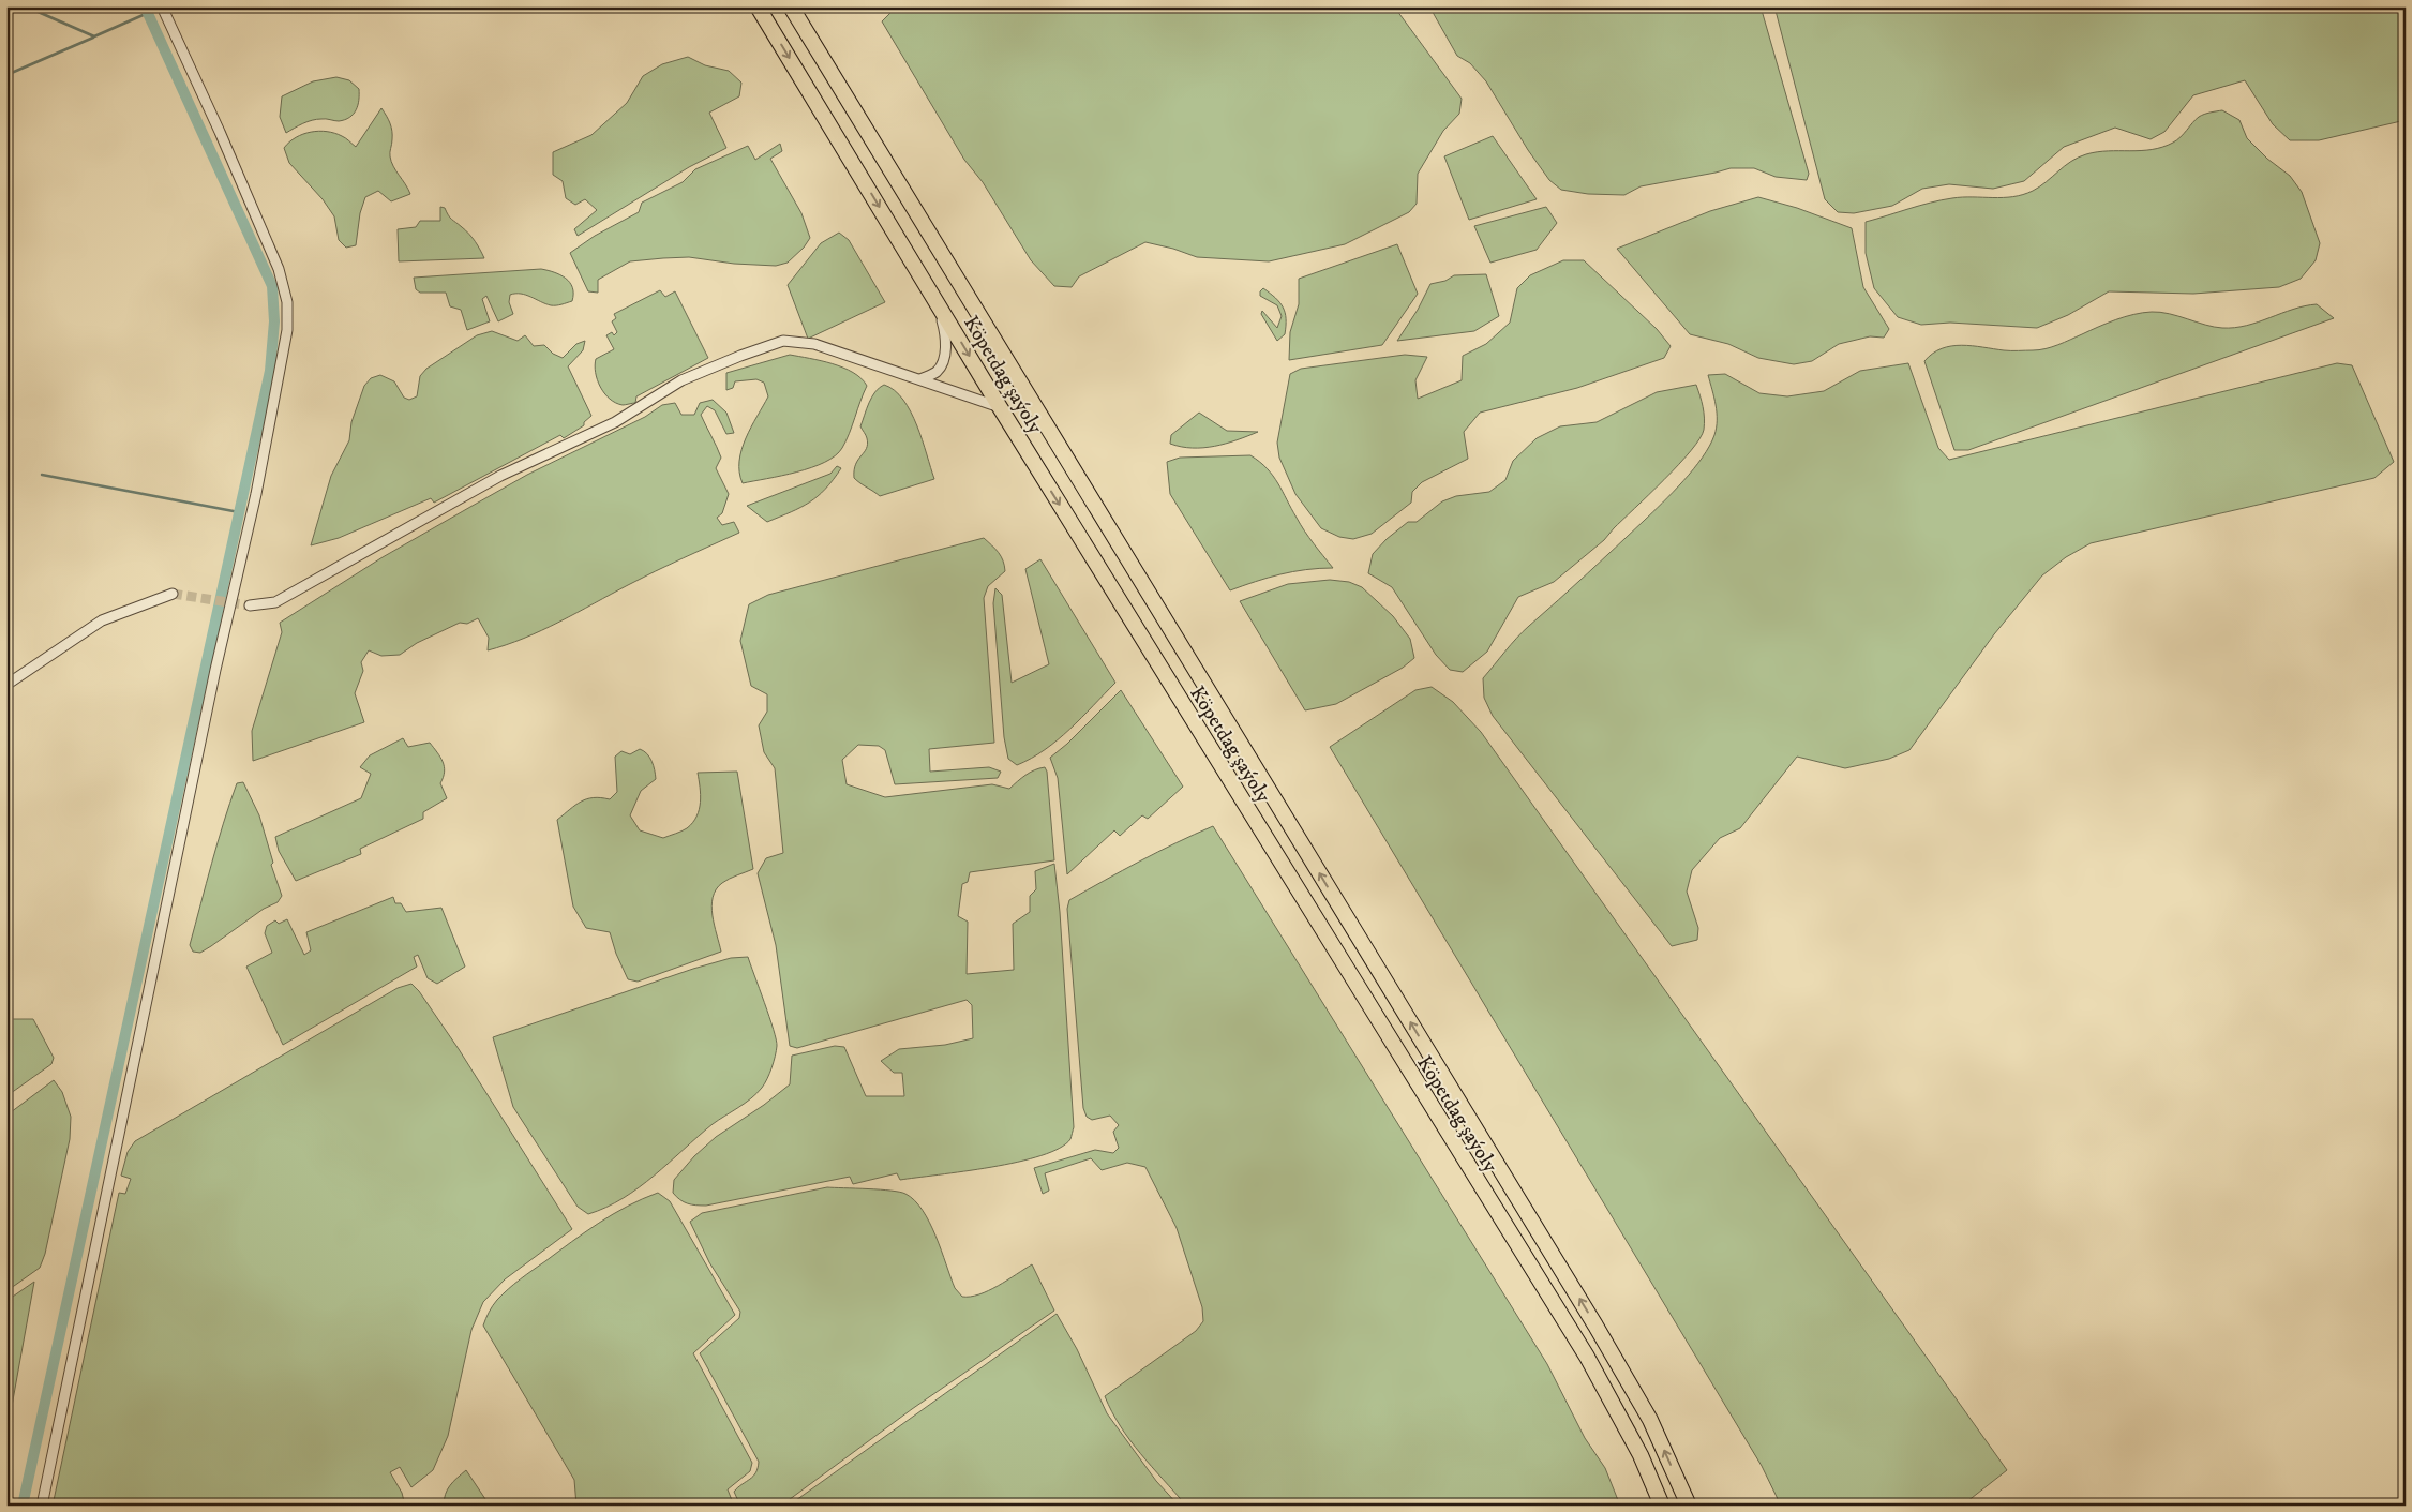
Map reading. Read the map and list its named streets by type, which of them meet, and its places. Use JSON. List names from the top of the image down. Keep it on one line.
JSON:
{"streets":{"main road":["Köpetdag şaýoly"]}}
